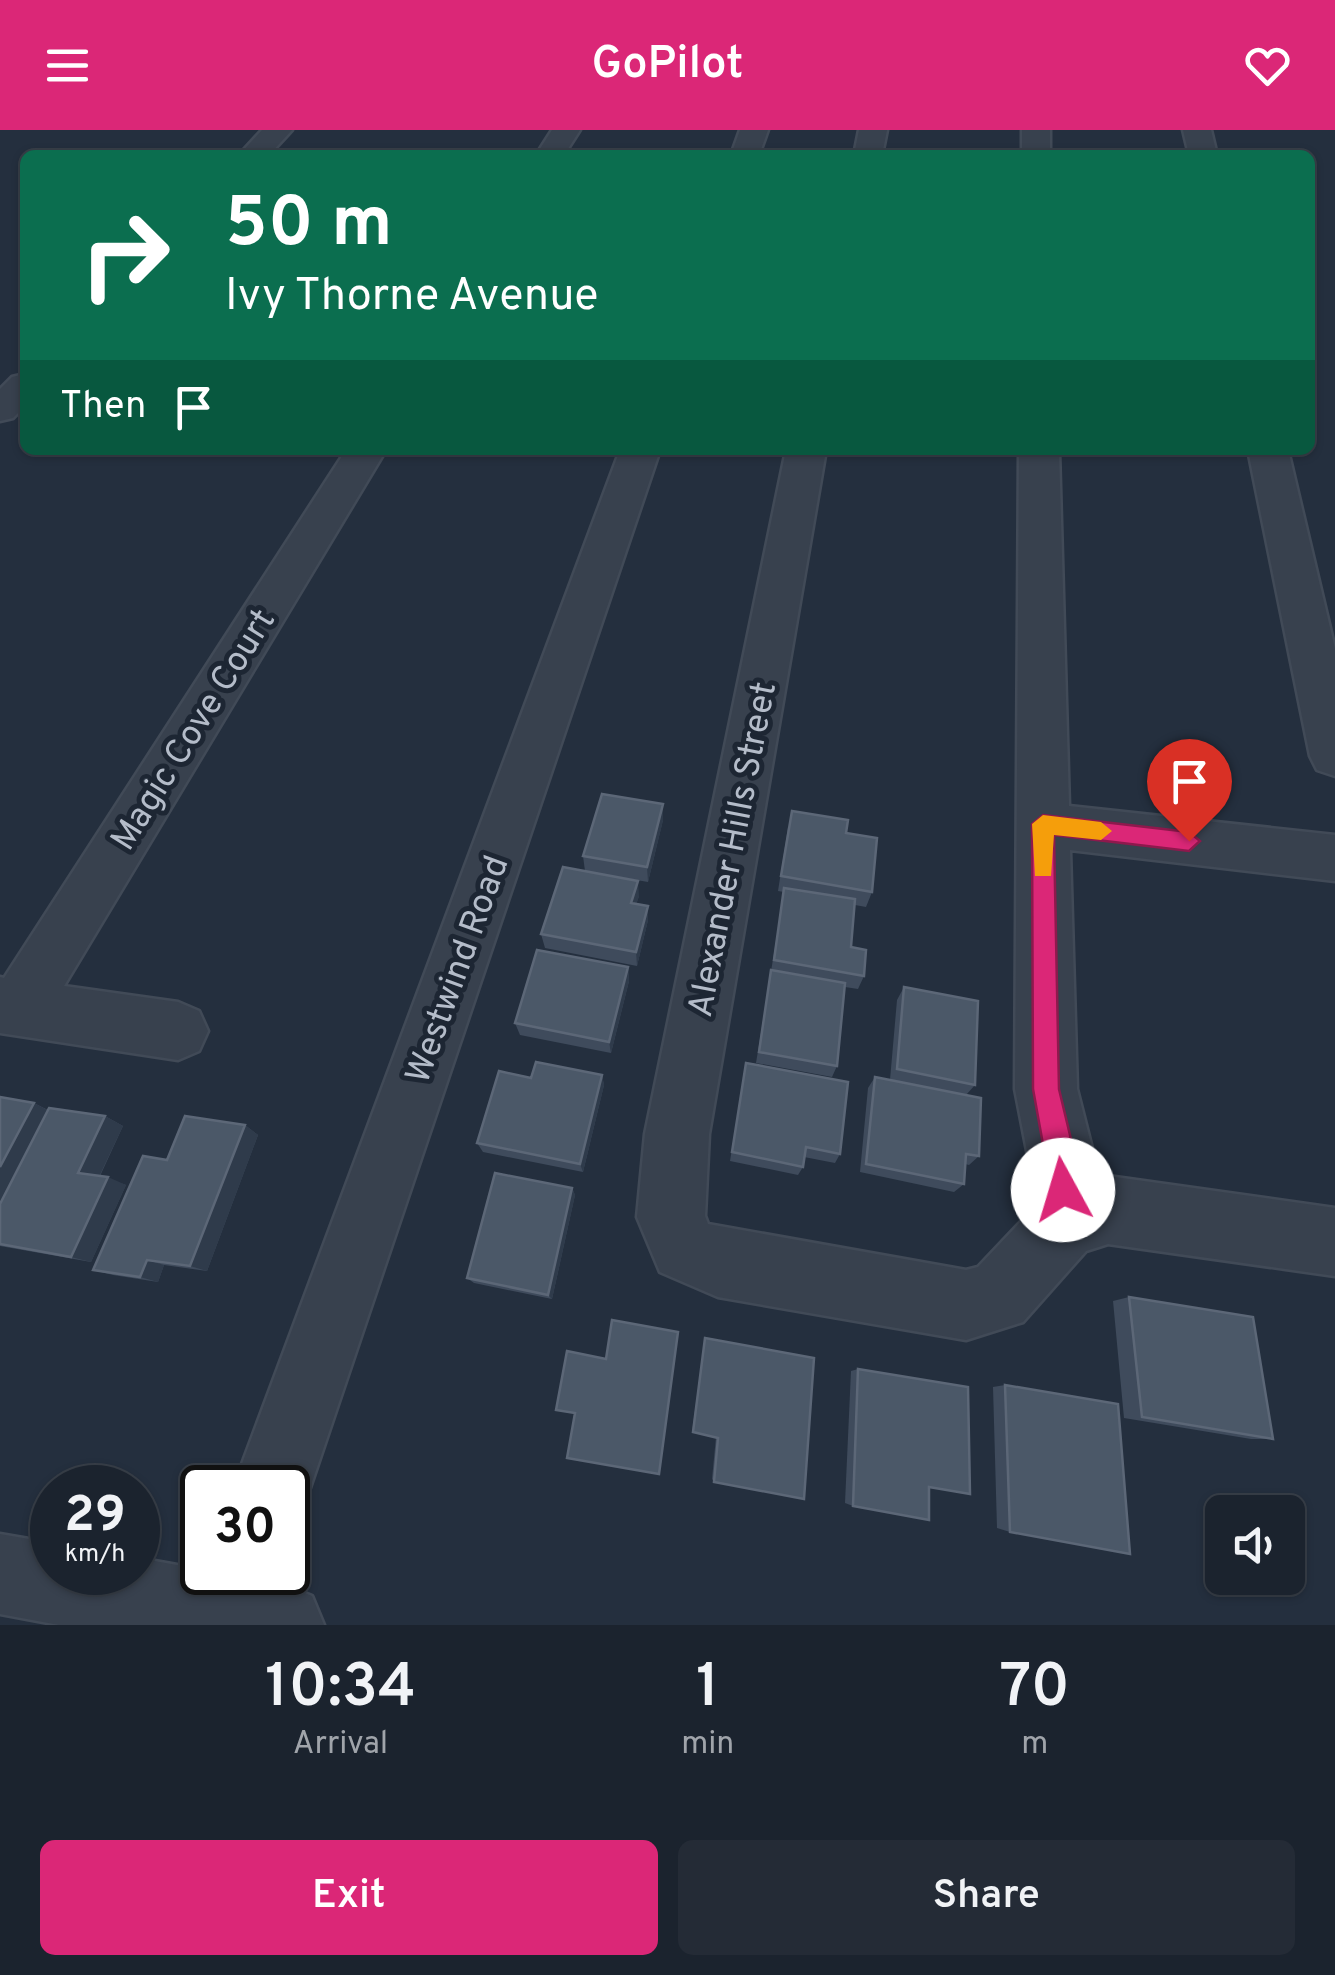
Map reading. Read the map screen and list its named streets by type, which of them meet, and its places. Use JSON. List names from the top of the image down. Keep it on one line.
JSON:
{"streets":{"street":["Magic Cove Court","Alexander Hills Street","Westwind Road"]},"page":{"header":"GoPilot","turn":["50 m","Ivy Thorne Avenue"],"then":"Then","speed":"29 km/h","limit":"30","eta":["10:34","Arrival","1","min","70","m"],"buttons":["Exit","Share"]}}
